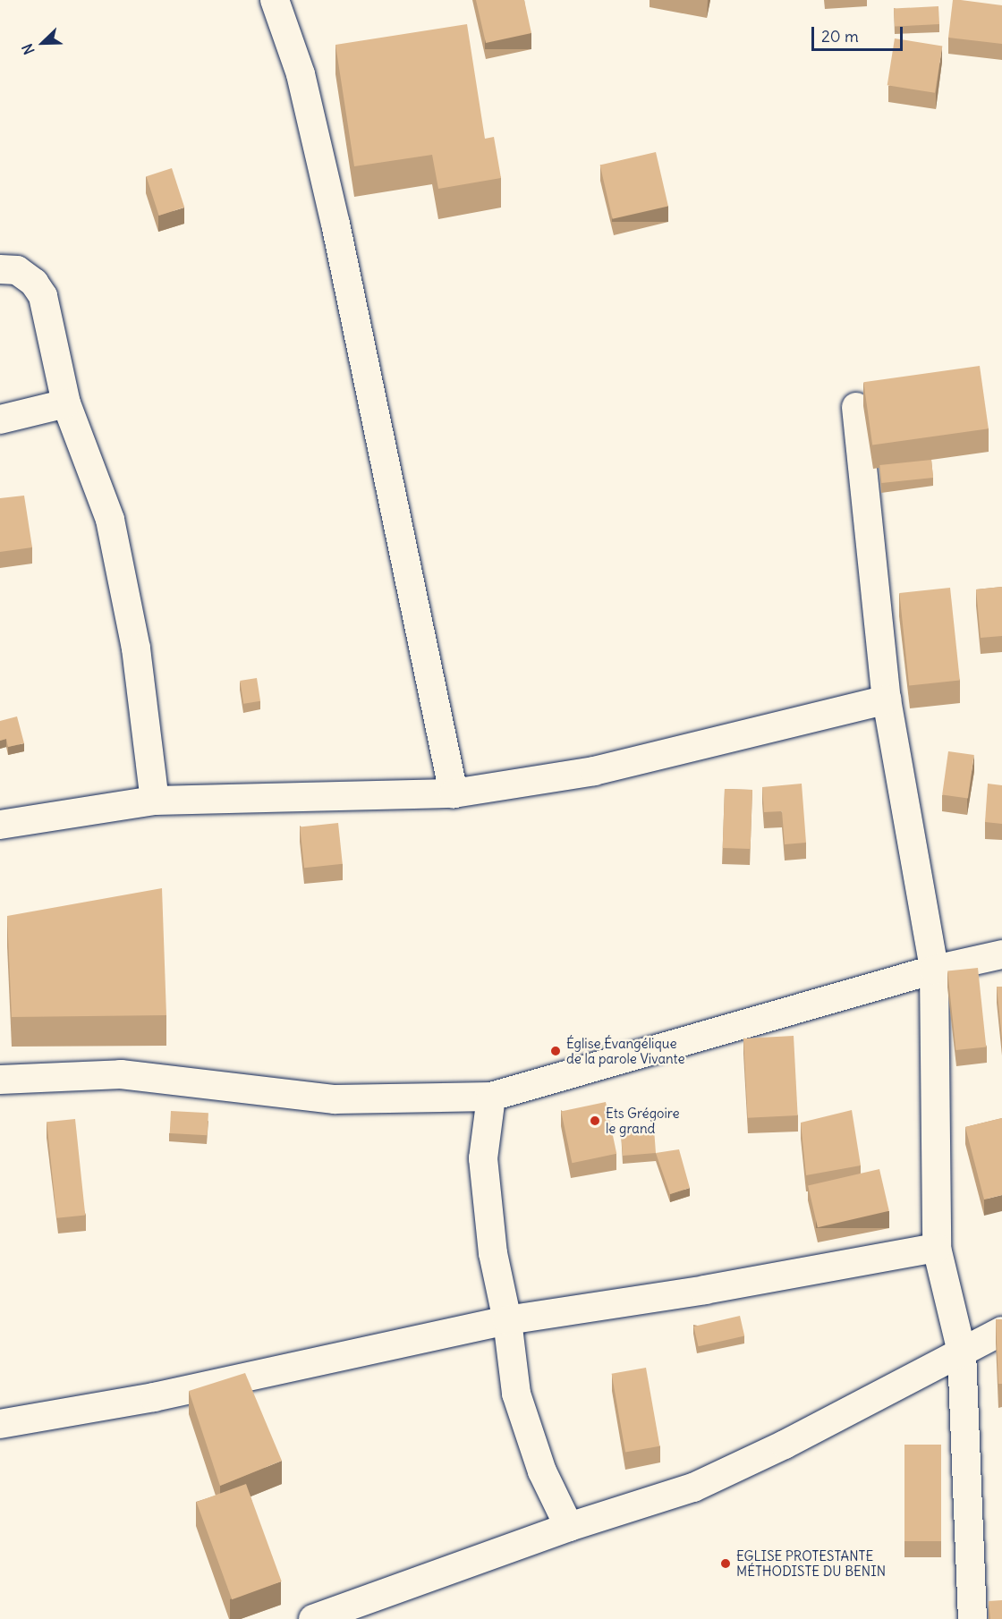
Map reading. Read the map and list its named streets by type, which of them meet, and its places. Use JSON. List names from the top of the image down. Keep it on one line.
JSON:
{"places":["Église Évangélique de la parole Vivante","Ets Grégoire le grand","EGLISE PROTESTANTE MÉTHODISTE DU BENIN"],"scale_bar":"20 m","north":"bottom left"}
